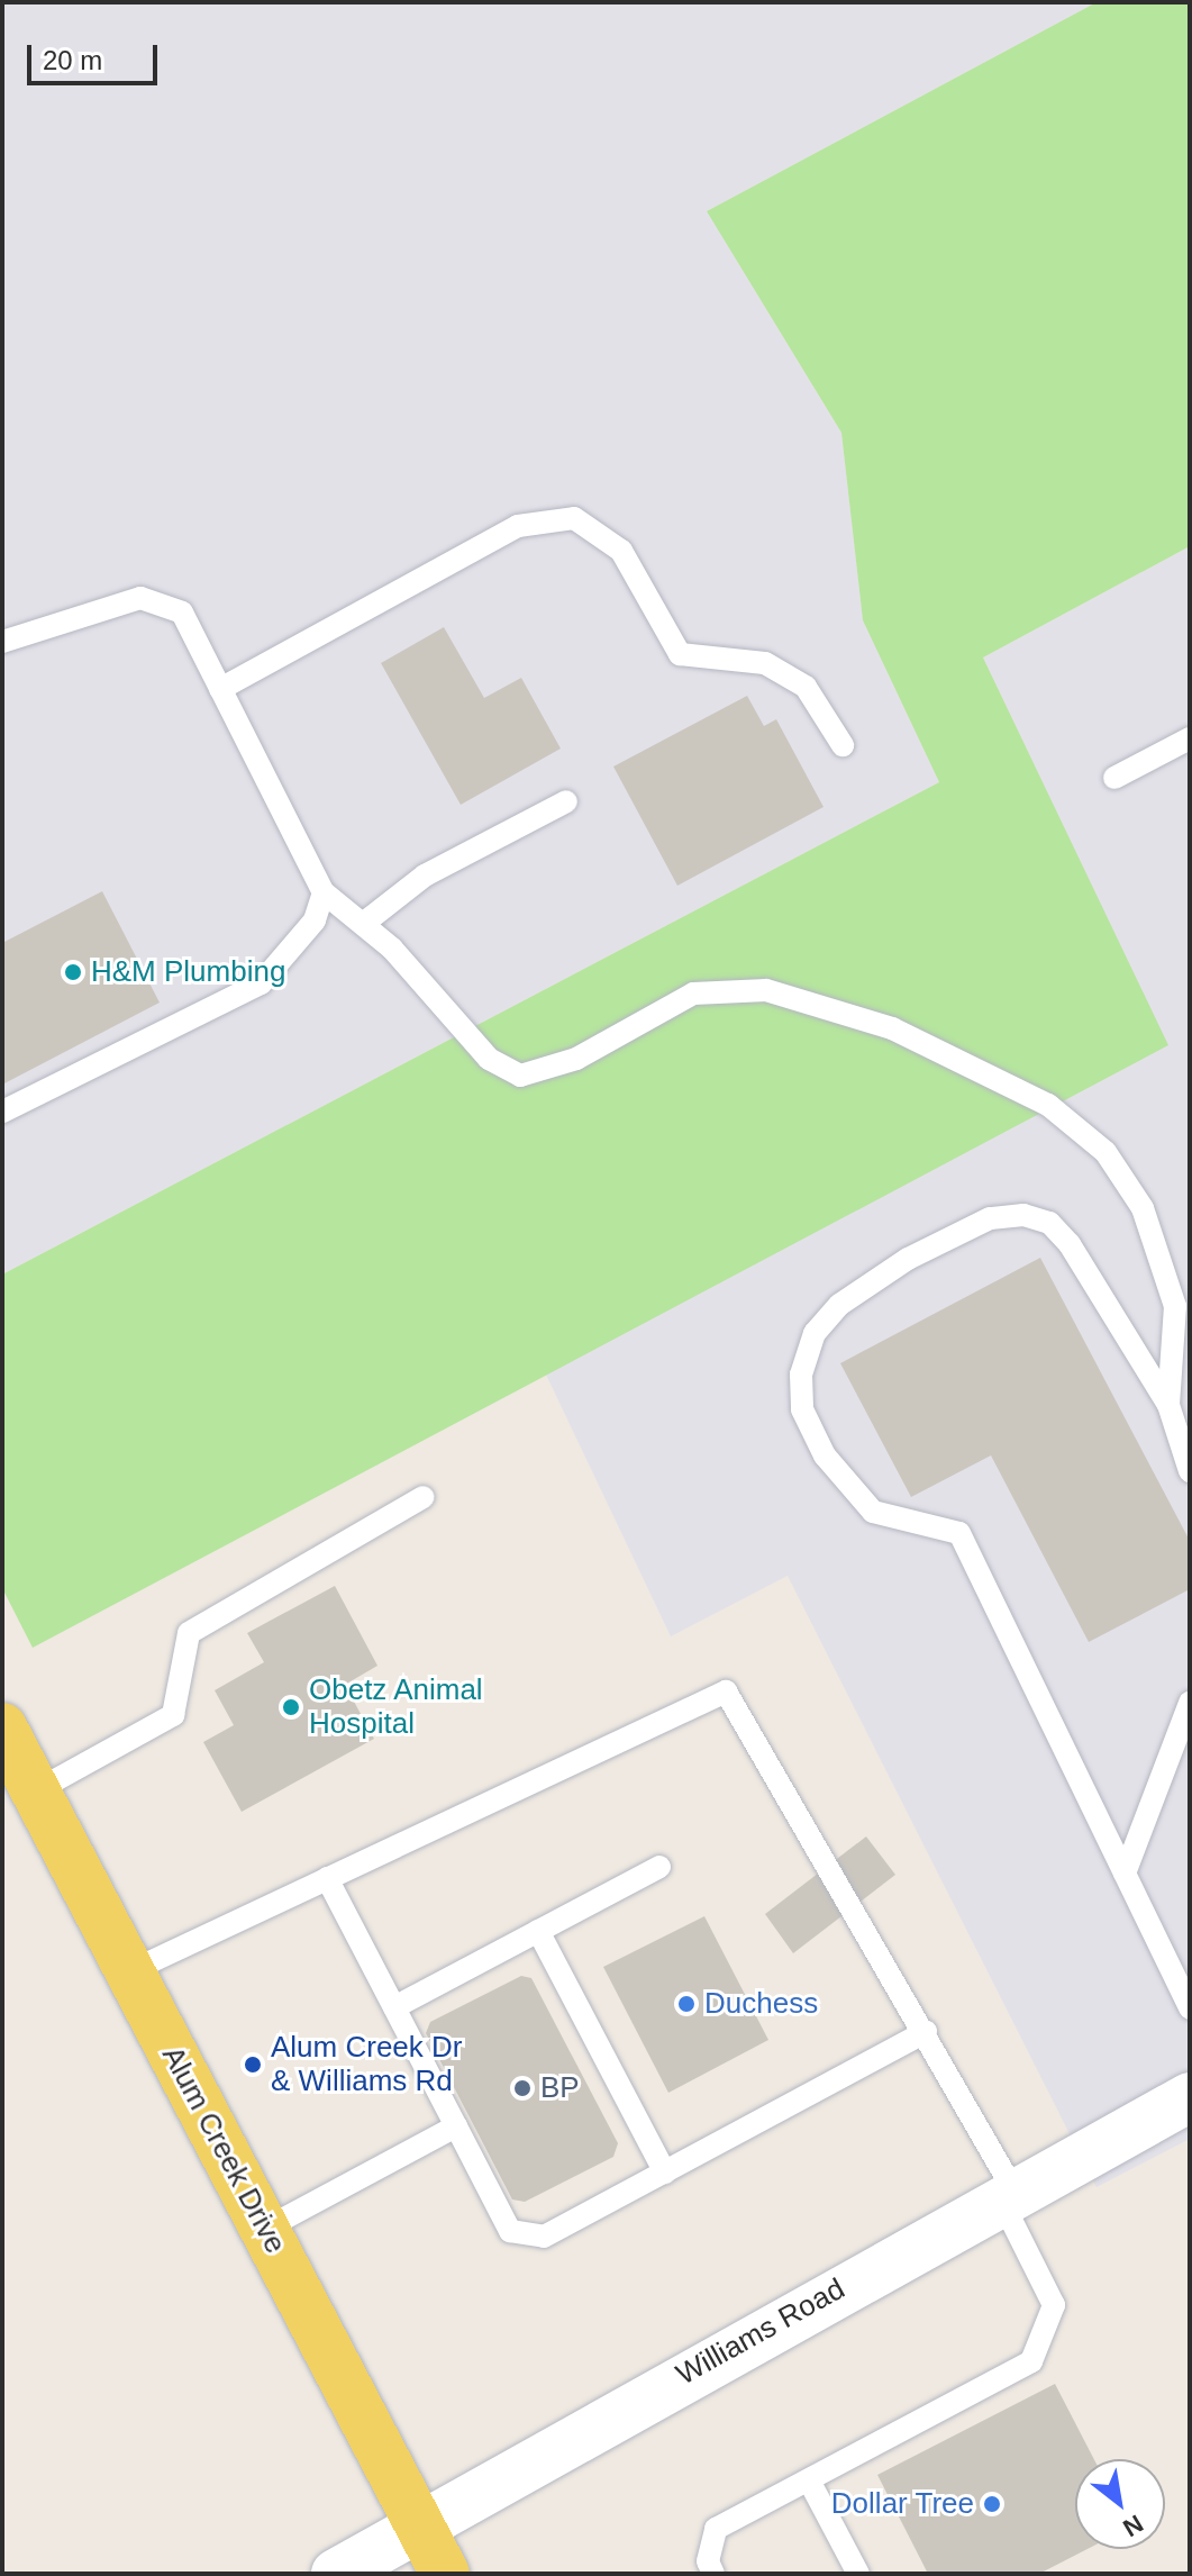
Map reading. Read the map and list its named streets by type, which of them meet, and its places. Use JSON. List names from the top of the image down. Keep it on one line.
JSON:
{"streets":{"main road":["Alum Creek Drive","Williams Road"]},"crossings":[["Alum Creek Drive","Williams Road"]],"places":["H&M Plumbing","Obetz Animal Hospital","Duchess","Alum Creek Dr & Williams Rd","BP","Dollar Tree"],"scale_bar":"20 m","north":"bottom right"}
